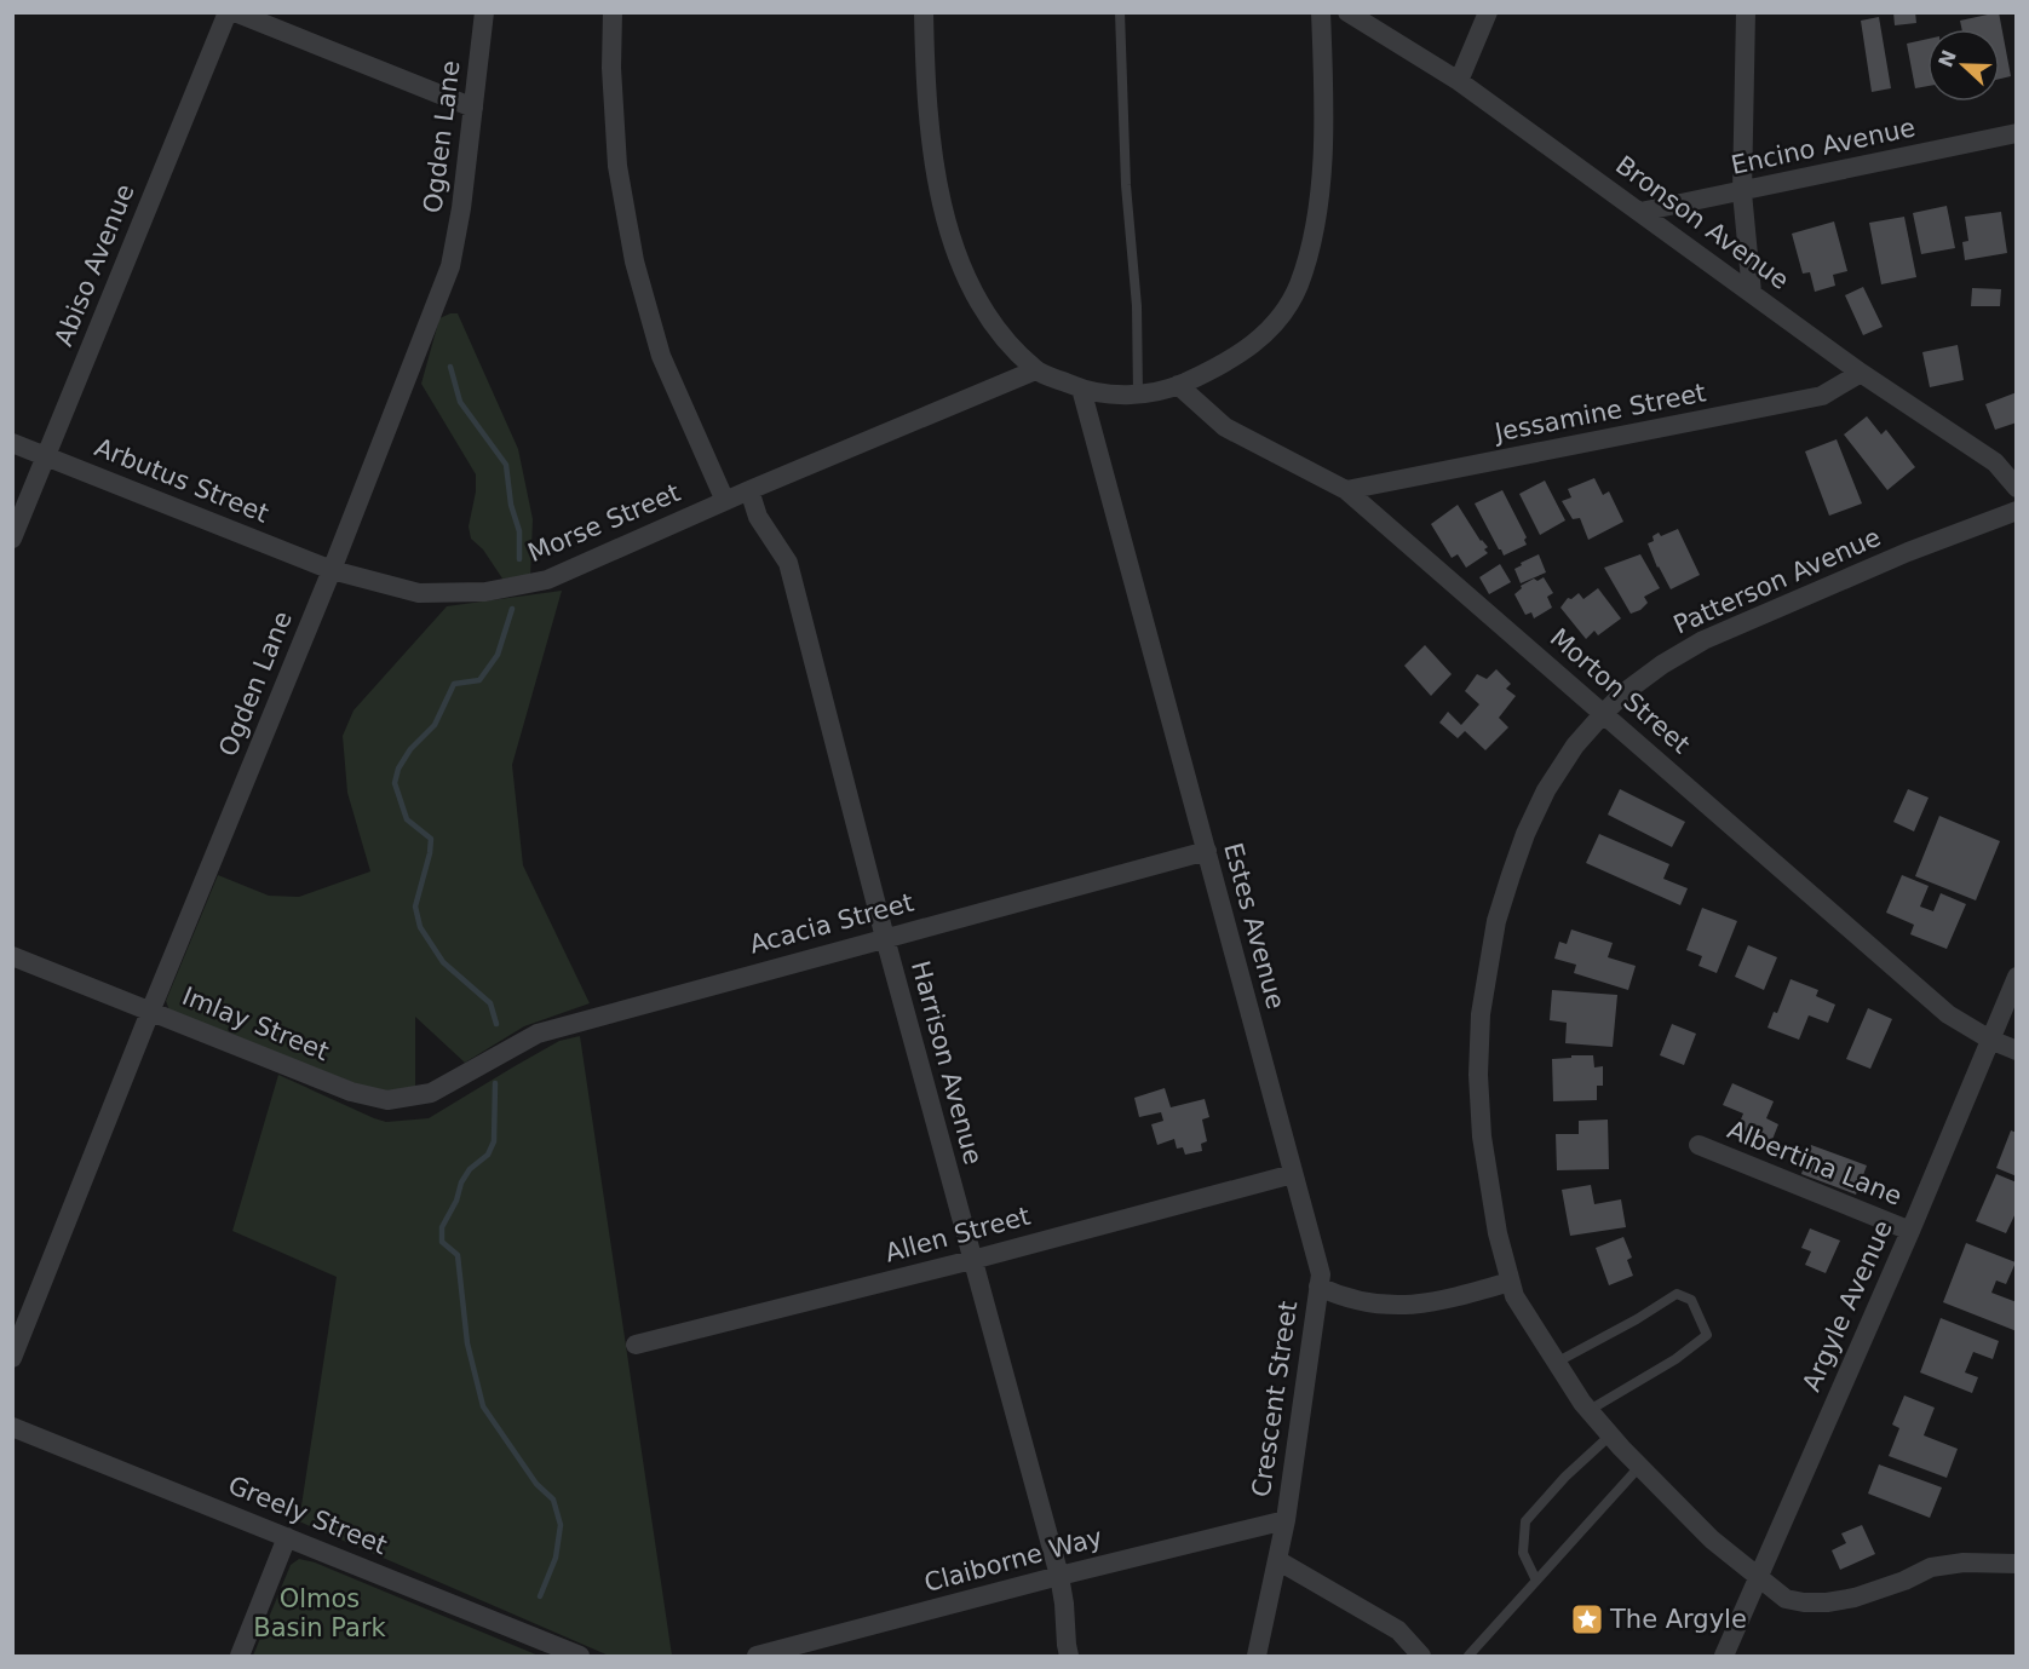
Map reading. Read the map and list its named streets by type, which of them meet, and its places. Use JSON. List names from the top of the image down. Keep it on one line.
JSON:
{"streets":{"street":["Ogden Lane","Encino Avenue","Bronson Avenue","Abiso Avenue","Jessamine Street","Arbutus Street","Morse Street","Patterson Avenue","Morton Street","Acacia Street","Estes Avenue","Imlay Street","Harrison Avenue","Albertina Lane","Allen Street","Argyle Avenue","Crescent Street","Greely Street","Claiborne Way"]},"crossings":[["Ogden Lane","Arbutus Street"],["Ogden Lane","Morse Street"],["Ogden Lane","Imlay Street"],["Encino Avenue","Bronson Avenue"],["Bronson Avenue","Jessamine Street"],["Abiso Avenue","Arbutus Street"],["Jessamine Street","Morton Street"],["Arbutus Street","Morse Street"],["Morse Street","Harrison Avenue"],["Patterson Avenue","Morton Street"],["Patterson Avenue","Argyle Avenue"],["Morton Street","Argyle Avenue"],["Acacia Street","Estes Avenue"],["Acacia Street","Imlay Street"],["Acacia Street","Harrison Avenue"],["Estes Avenue","Allen Street"],["Estes Avenue","Crescent Street"],["Harrison Avenue","Allen Street"],["Harrison Avenue","Claiborne Way"],["Albertina Lane","Argyle Avenue"],["Crescent Street","Claiborne Way"]],"parks":["Olmos Basin Park"],"places":{"place":["The Argyle"]},"north":"left"}
